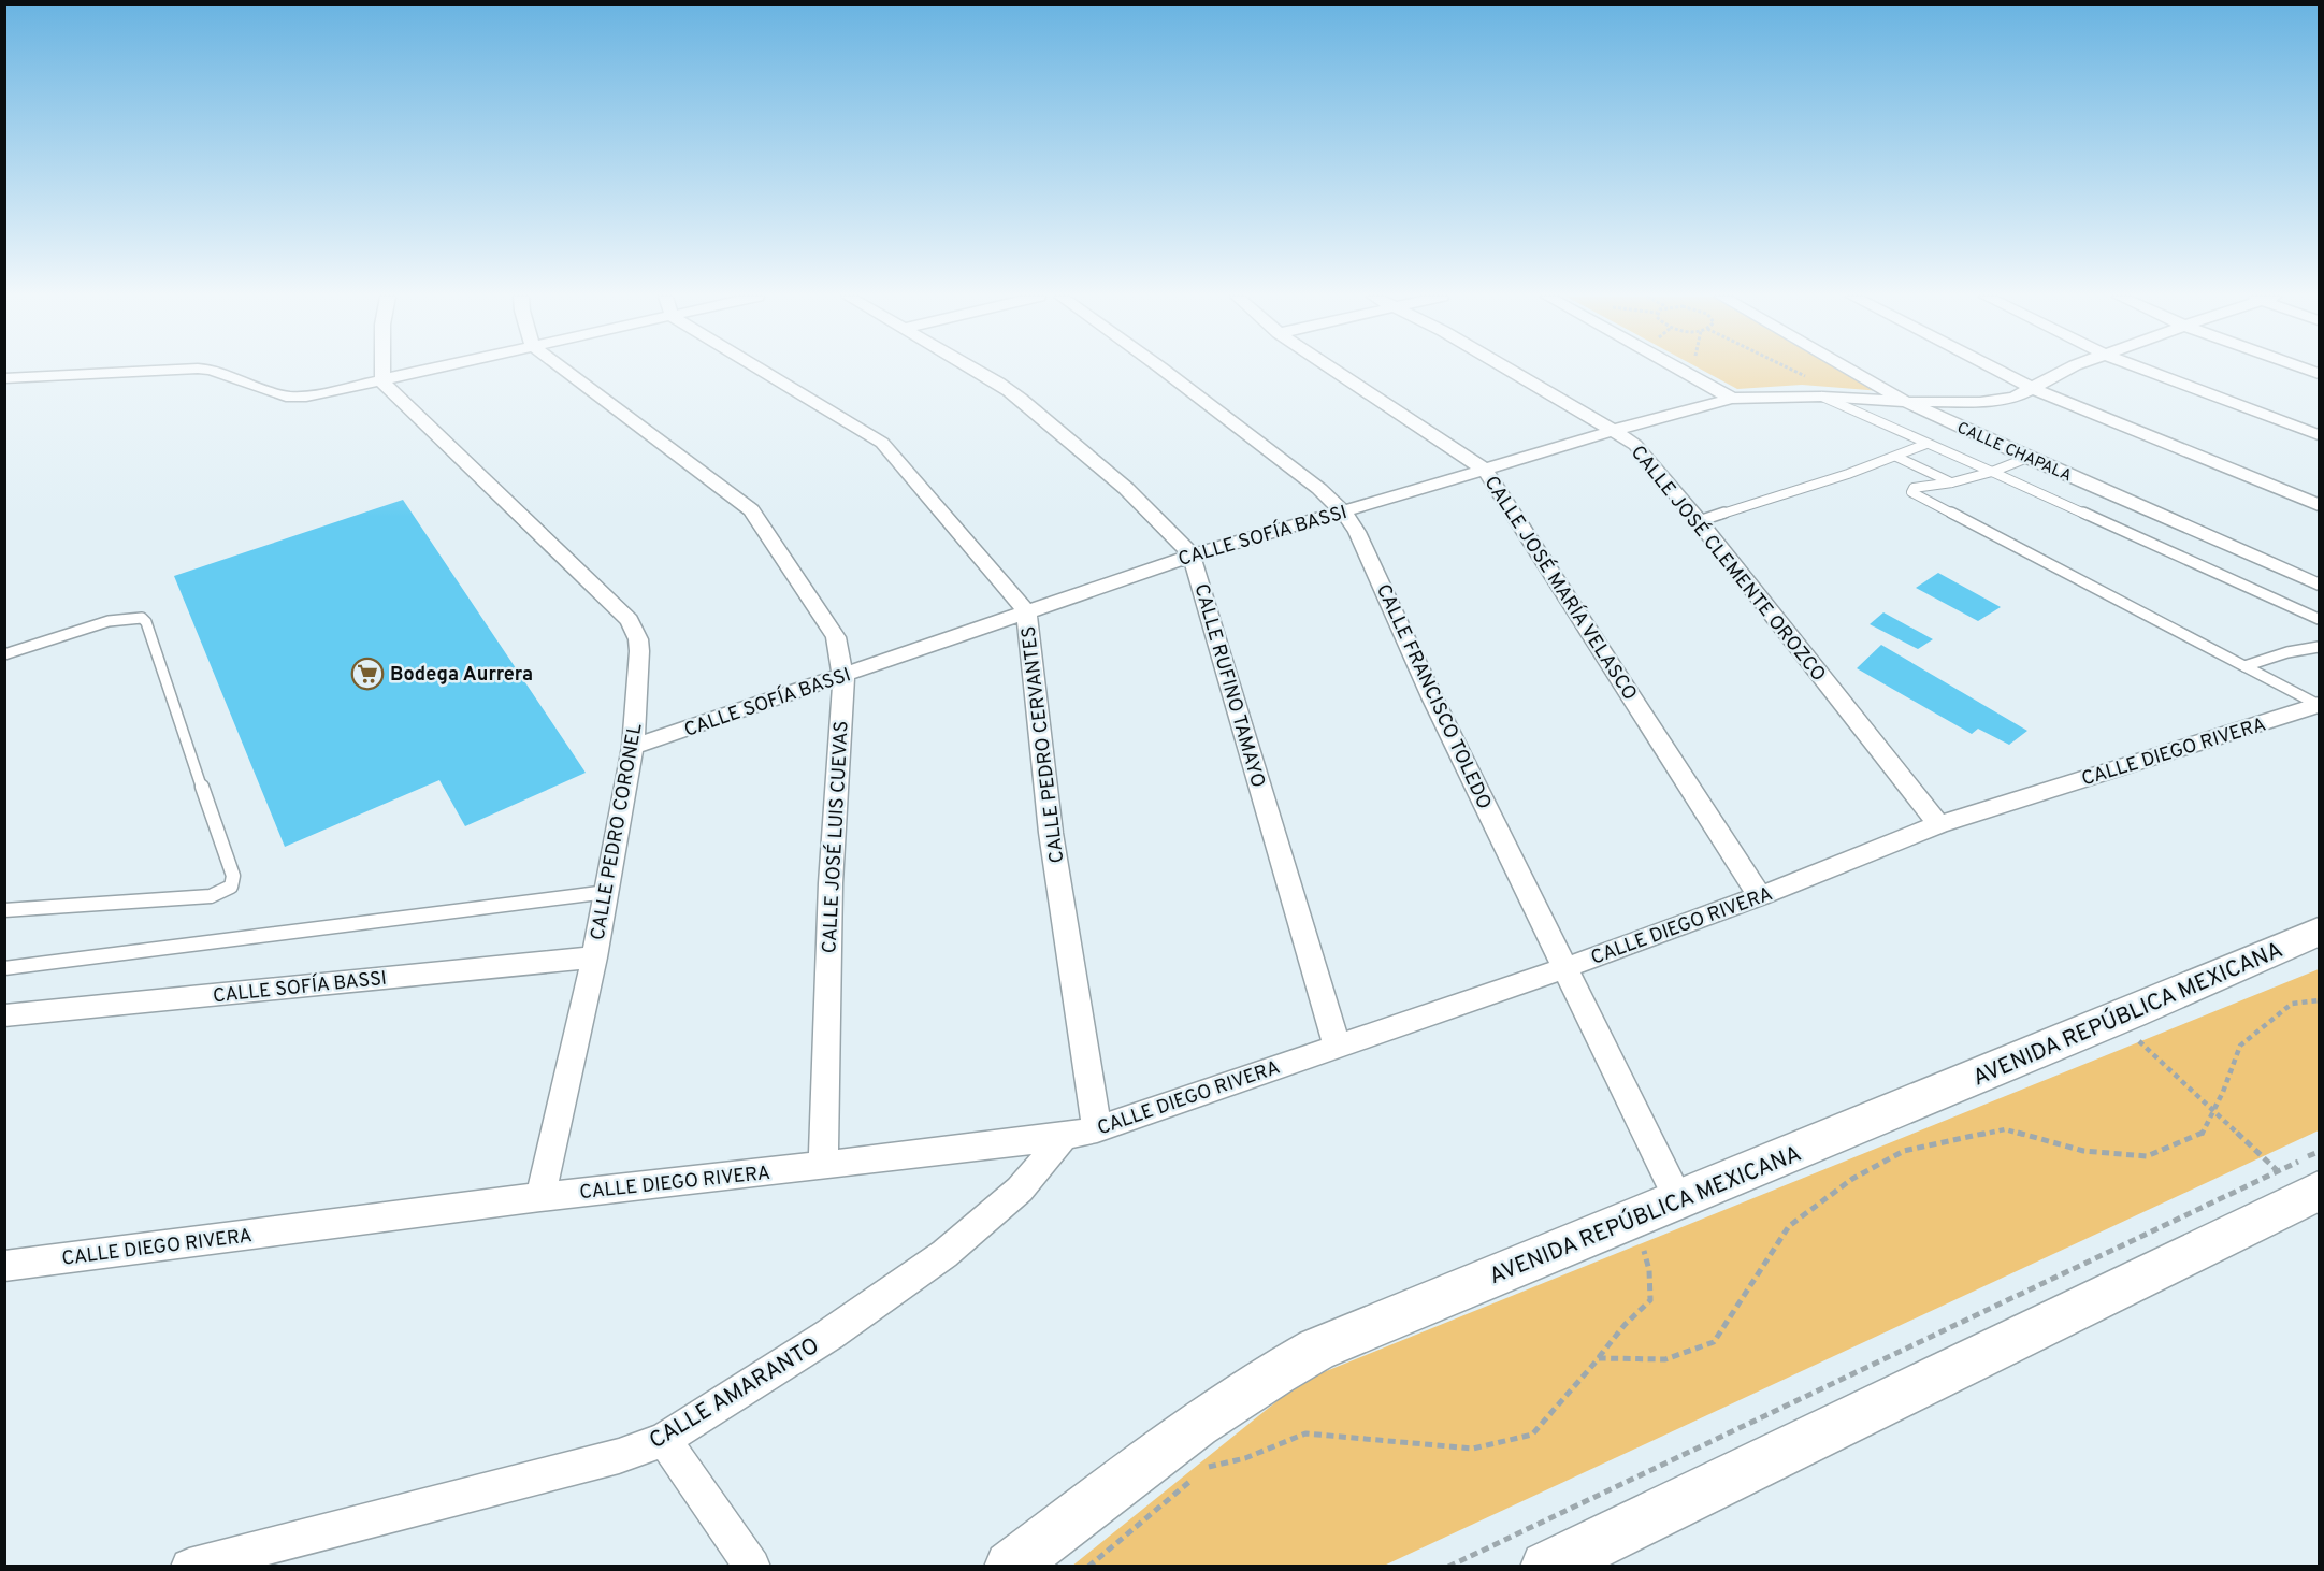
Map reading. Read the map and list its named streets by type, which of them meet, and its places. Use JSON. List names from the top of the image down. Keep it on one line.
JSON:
{"streets":{"main road":["AVENIDA REPÚBLICA MEXICANA"],"street":["CALLE CHAPALA","CALLE SOFÍA BASSI","CALLE JOSÉ CLEMENTE OROZCO","CALLE JOSÉ MARÍA VELASCO","CALLE RUFINO TAMAYO","CALLE FRANCISCO TOLEDO","CALLE PEDRO CERVANTES","CALLE DIEGO RIVERA","CALLE PEDRO CORONEL","CALLE JOSÉ LUIS CUEVAS","CALLE AMARANTO"]},"crossings":[["CALLE CHAPALA","CALLE SOFÍA BASSI"],["CALLE SOFÍA BASSI","CALLE JOSÉ CLEMENTE OROZCO"],["CALLE SOFÍA BASSI","CALLE JOSÉ MARÍA VELASCO"],["CALLE SOFÍA BASSI","CALLE RUFINO TAMAYO"],["CALLE SOFÍA BASSI","CALLE FRANCISCO TOLEDO"],["CALLE SOFÍA BASSI","CALLE PEDRO CERVANTES"],["CALLE SOFÍA BASSI","CALLE PEDRO CORONEL"],["CALLE SOFÍA BASSI","CALLE JOSÉ LUIS CUEVAS"],["CALLE JOSÉ CLEMENTE OROZCO","CALLE DIEGO RIVERA"],["CALLE JOSÉ MARÍA VELASCO","CALLE DIEGO RIVERA"],["CALLE RUFINO TAMAYO","CALLE DIEGO RIVERA"],["CALLE FRANCISCO TOLEDO","CALLE DIEGO RIVERA"],["CALLE FRANCISCO TOLEDO","AVENIDA REPÚBLICA MEXICANA"],["CALLE PEDRO CERVANTES","CALLE DIEGO RIVERA"],["CALLE DIEGO RIVERA","CALLE PEDRO CORONEL"],["CALLE DIEGO RIVERA","CALLE JOSÉ LUIS CUEVAS"],["CALLE DIEGO RIVERA","CALLE AMARANTO"]],"places":{"supermarket":["Bodega Aurrera"]}}
